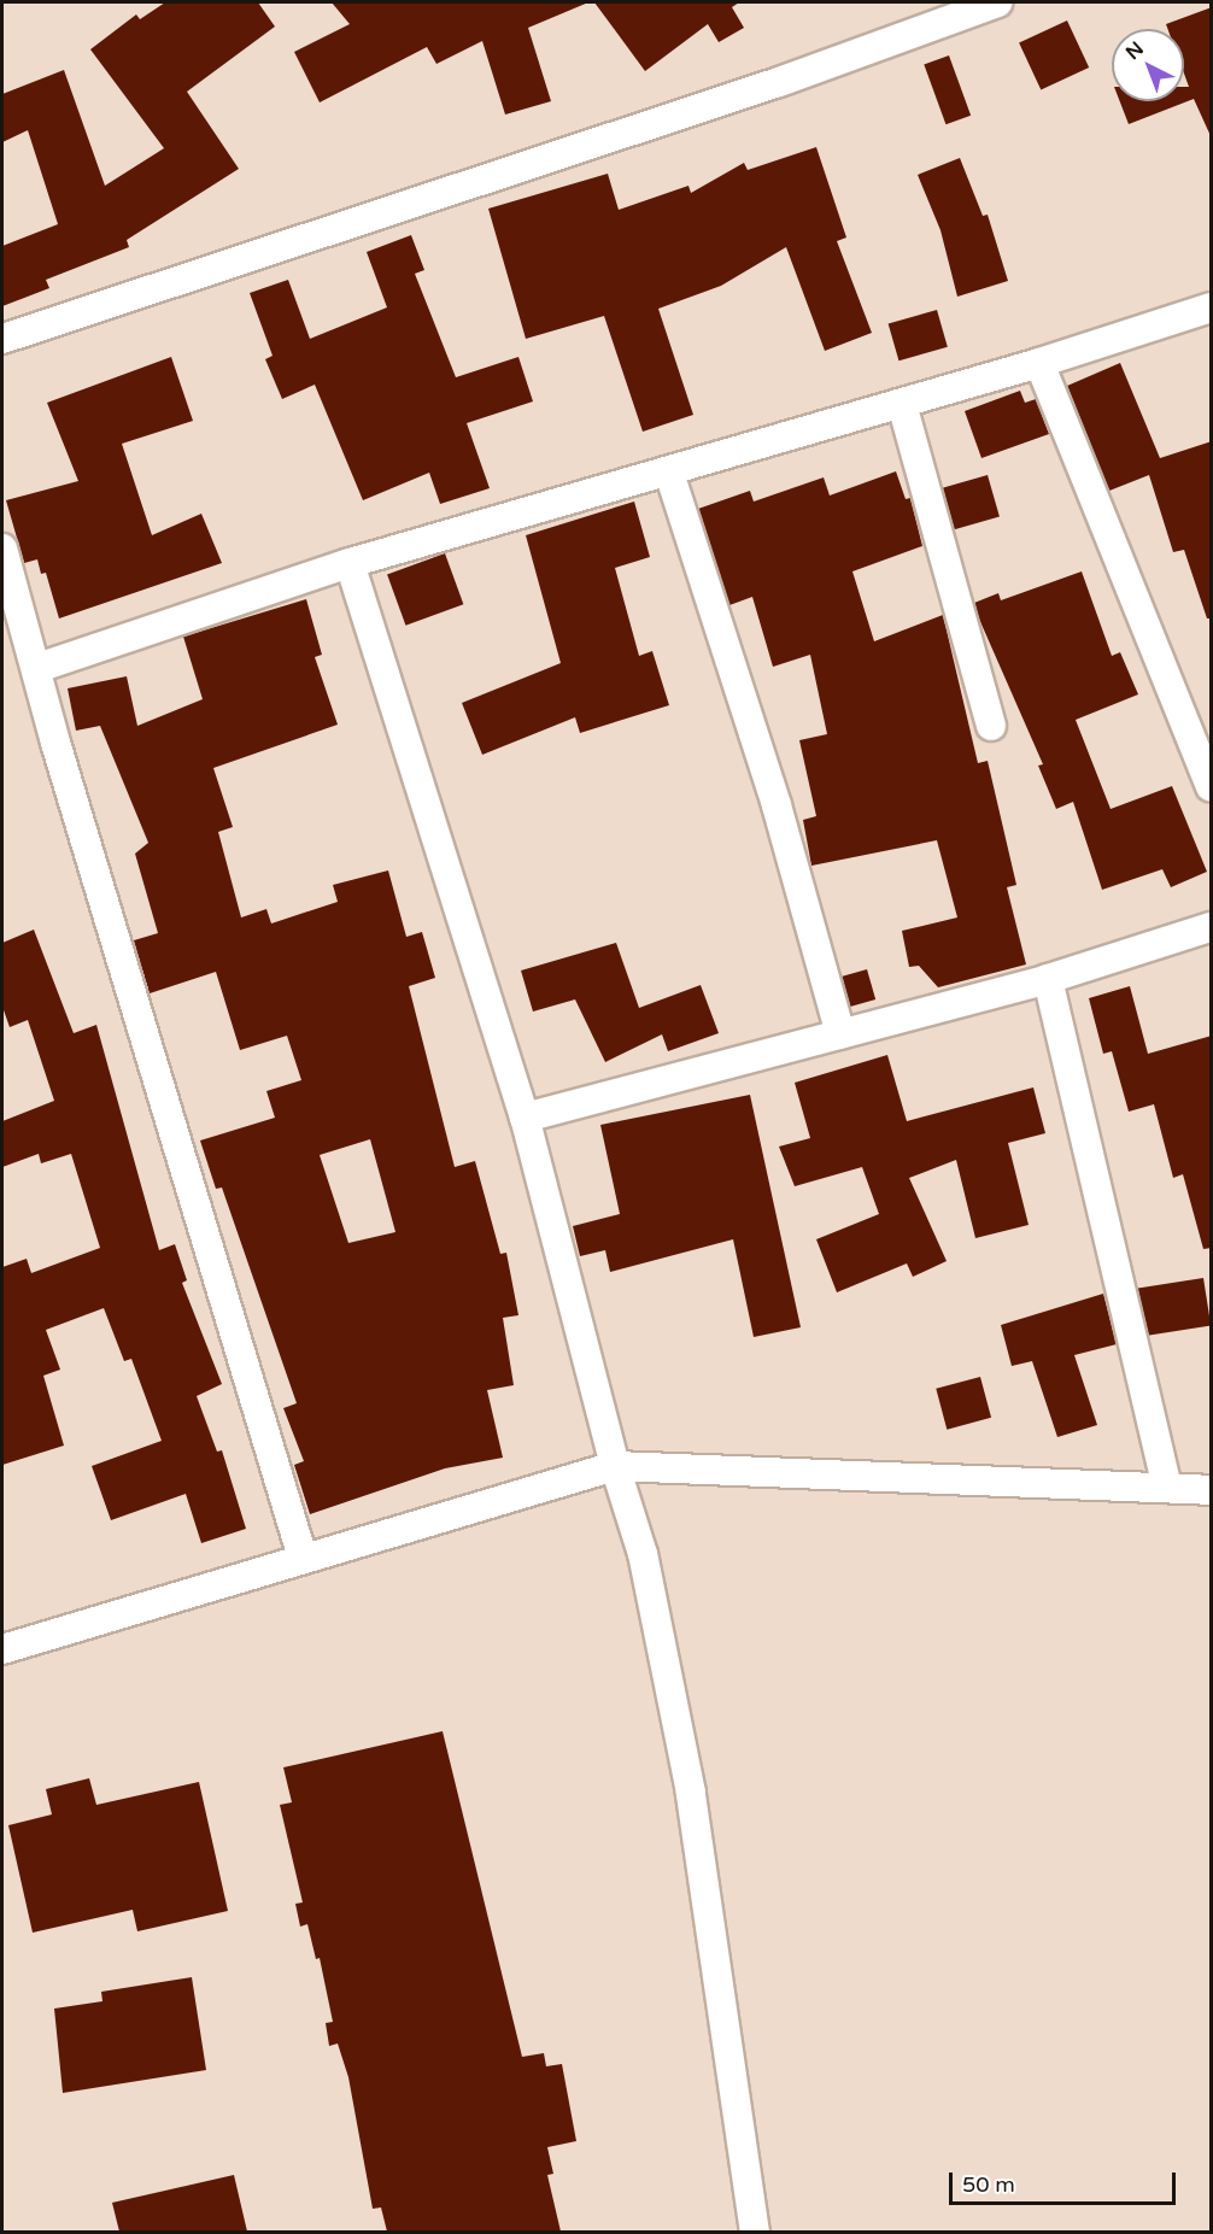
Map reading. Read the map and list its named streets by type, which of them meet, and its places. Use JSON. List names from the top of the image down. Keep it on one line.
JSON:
{"scale_bar":"50 m","north":"top left"}
